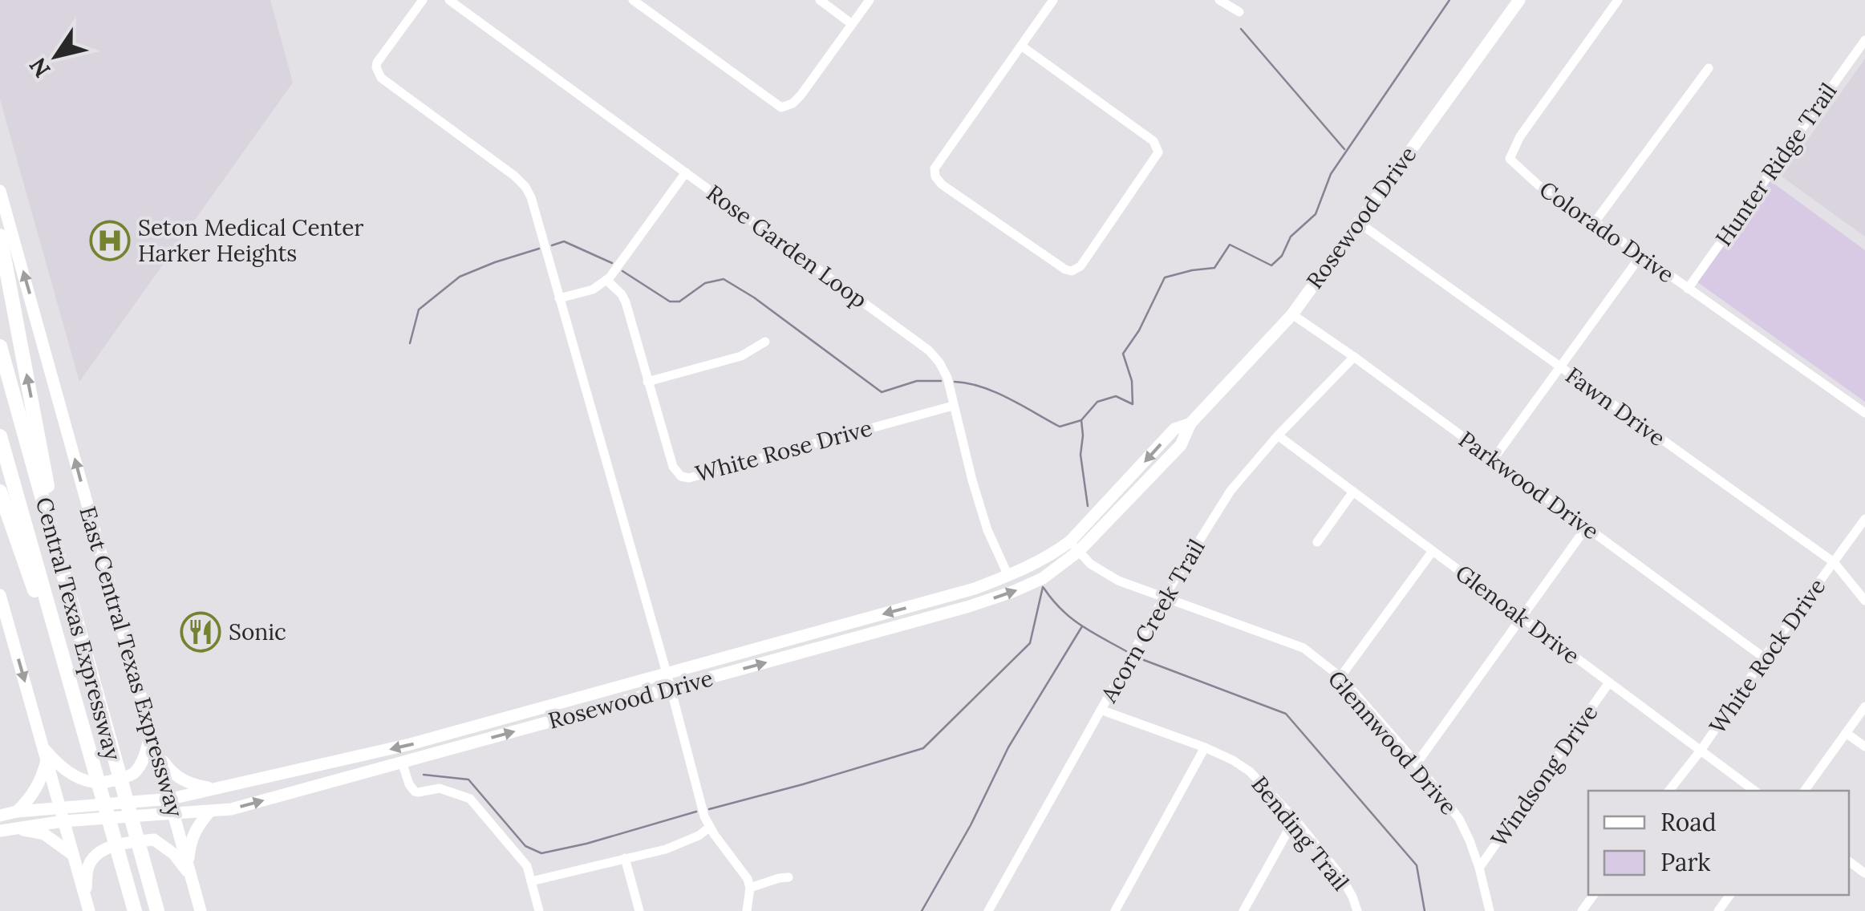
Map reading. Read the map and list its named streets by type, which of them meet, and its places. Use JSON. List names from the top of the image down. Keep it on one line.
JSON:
{"streets":{"highway":["Central Texas Expressway"],"main road":["Rosewood Drive","East Central Texas Expressway"],"street":["Hunter Ridge Trail","Colorado Drive","Rose Garden Loop","Fawn Drive","White Rose Drive","Parkwood Drive","Glenoak Drive","Acorn Creek Trail","White Rock Drive","Glennwood Drive","Windsong Drive","Bending Trail"]},"crossings":[["Hunter Ridge Trail","Colorado Drive"],["Rosewood Drive","Rose Garden Loop"],["Rosewood Drive","Fawn Drive"],["Rosewood Drive","Parkwood Drive"],["Rosewood Drive","East Central Texas Expressway"],["Rosewood Drive","Glennwood Drive"],["Rose Garden Loop","White Rose Drive"],["Fawn Drive","White Rock Drive"],["Parkwood Drive","Acorn Creek Trail"],["Parkwood Drive","White Rock Drive"],["Glenoak Drive","Acorn Creek Trail"],["Glenoak Drive","White Rock Drive"],["Glenoak Drive","Windsong Drive"],["Acorn Creek Trail","Glennwood Drive"],["Acorn Creek Trail","Bending Trail"],["Glennwood Drive","Windsong Drive"]],"places":{"hospital":["Seton Medical Center Harker Heights"],"restaurant":["Sonic"]},"legend":["Road","Park"],"north":"bottom left"}
